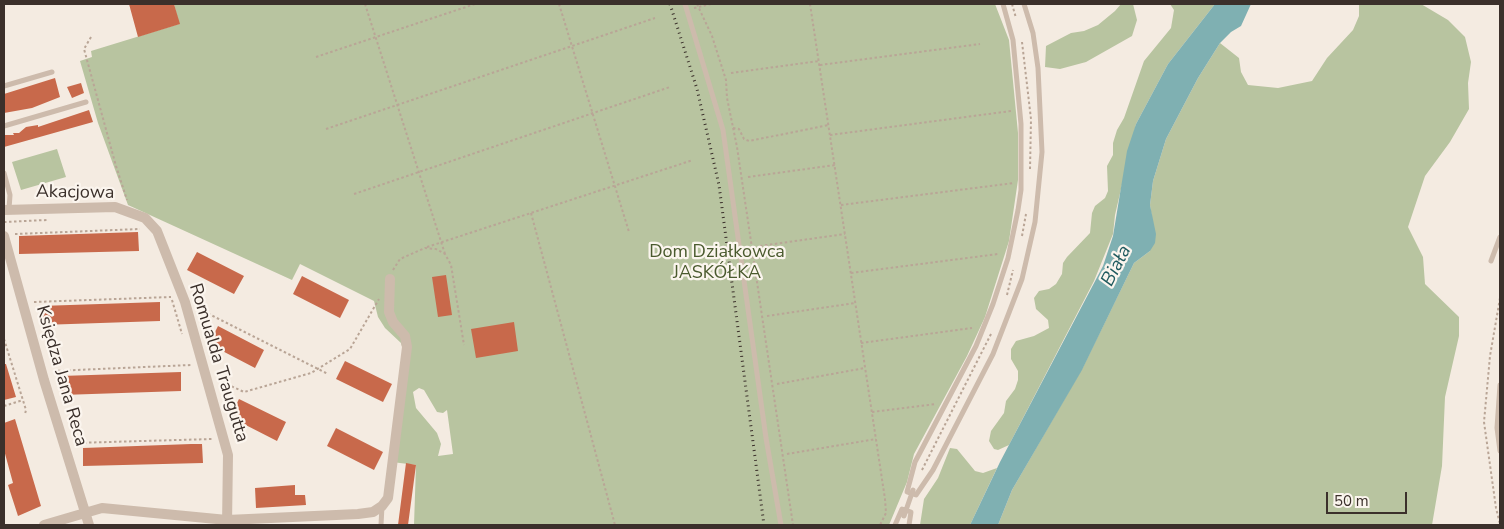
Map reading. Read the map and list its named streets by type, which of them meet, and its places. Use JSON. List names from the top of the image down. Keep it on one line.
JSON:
{"streets":{"street":["Akacjowa","Romualda Traugutta","Księdza Jana Reca"]},"crossings":[["Akacjowa","Romualda Traugutta"]],"water":["Biała"],"parks":["Dom Działkowca JASKÓŁKA"],"scale_bar":"50 m"}
